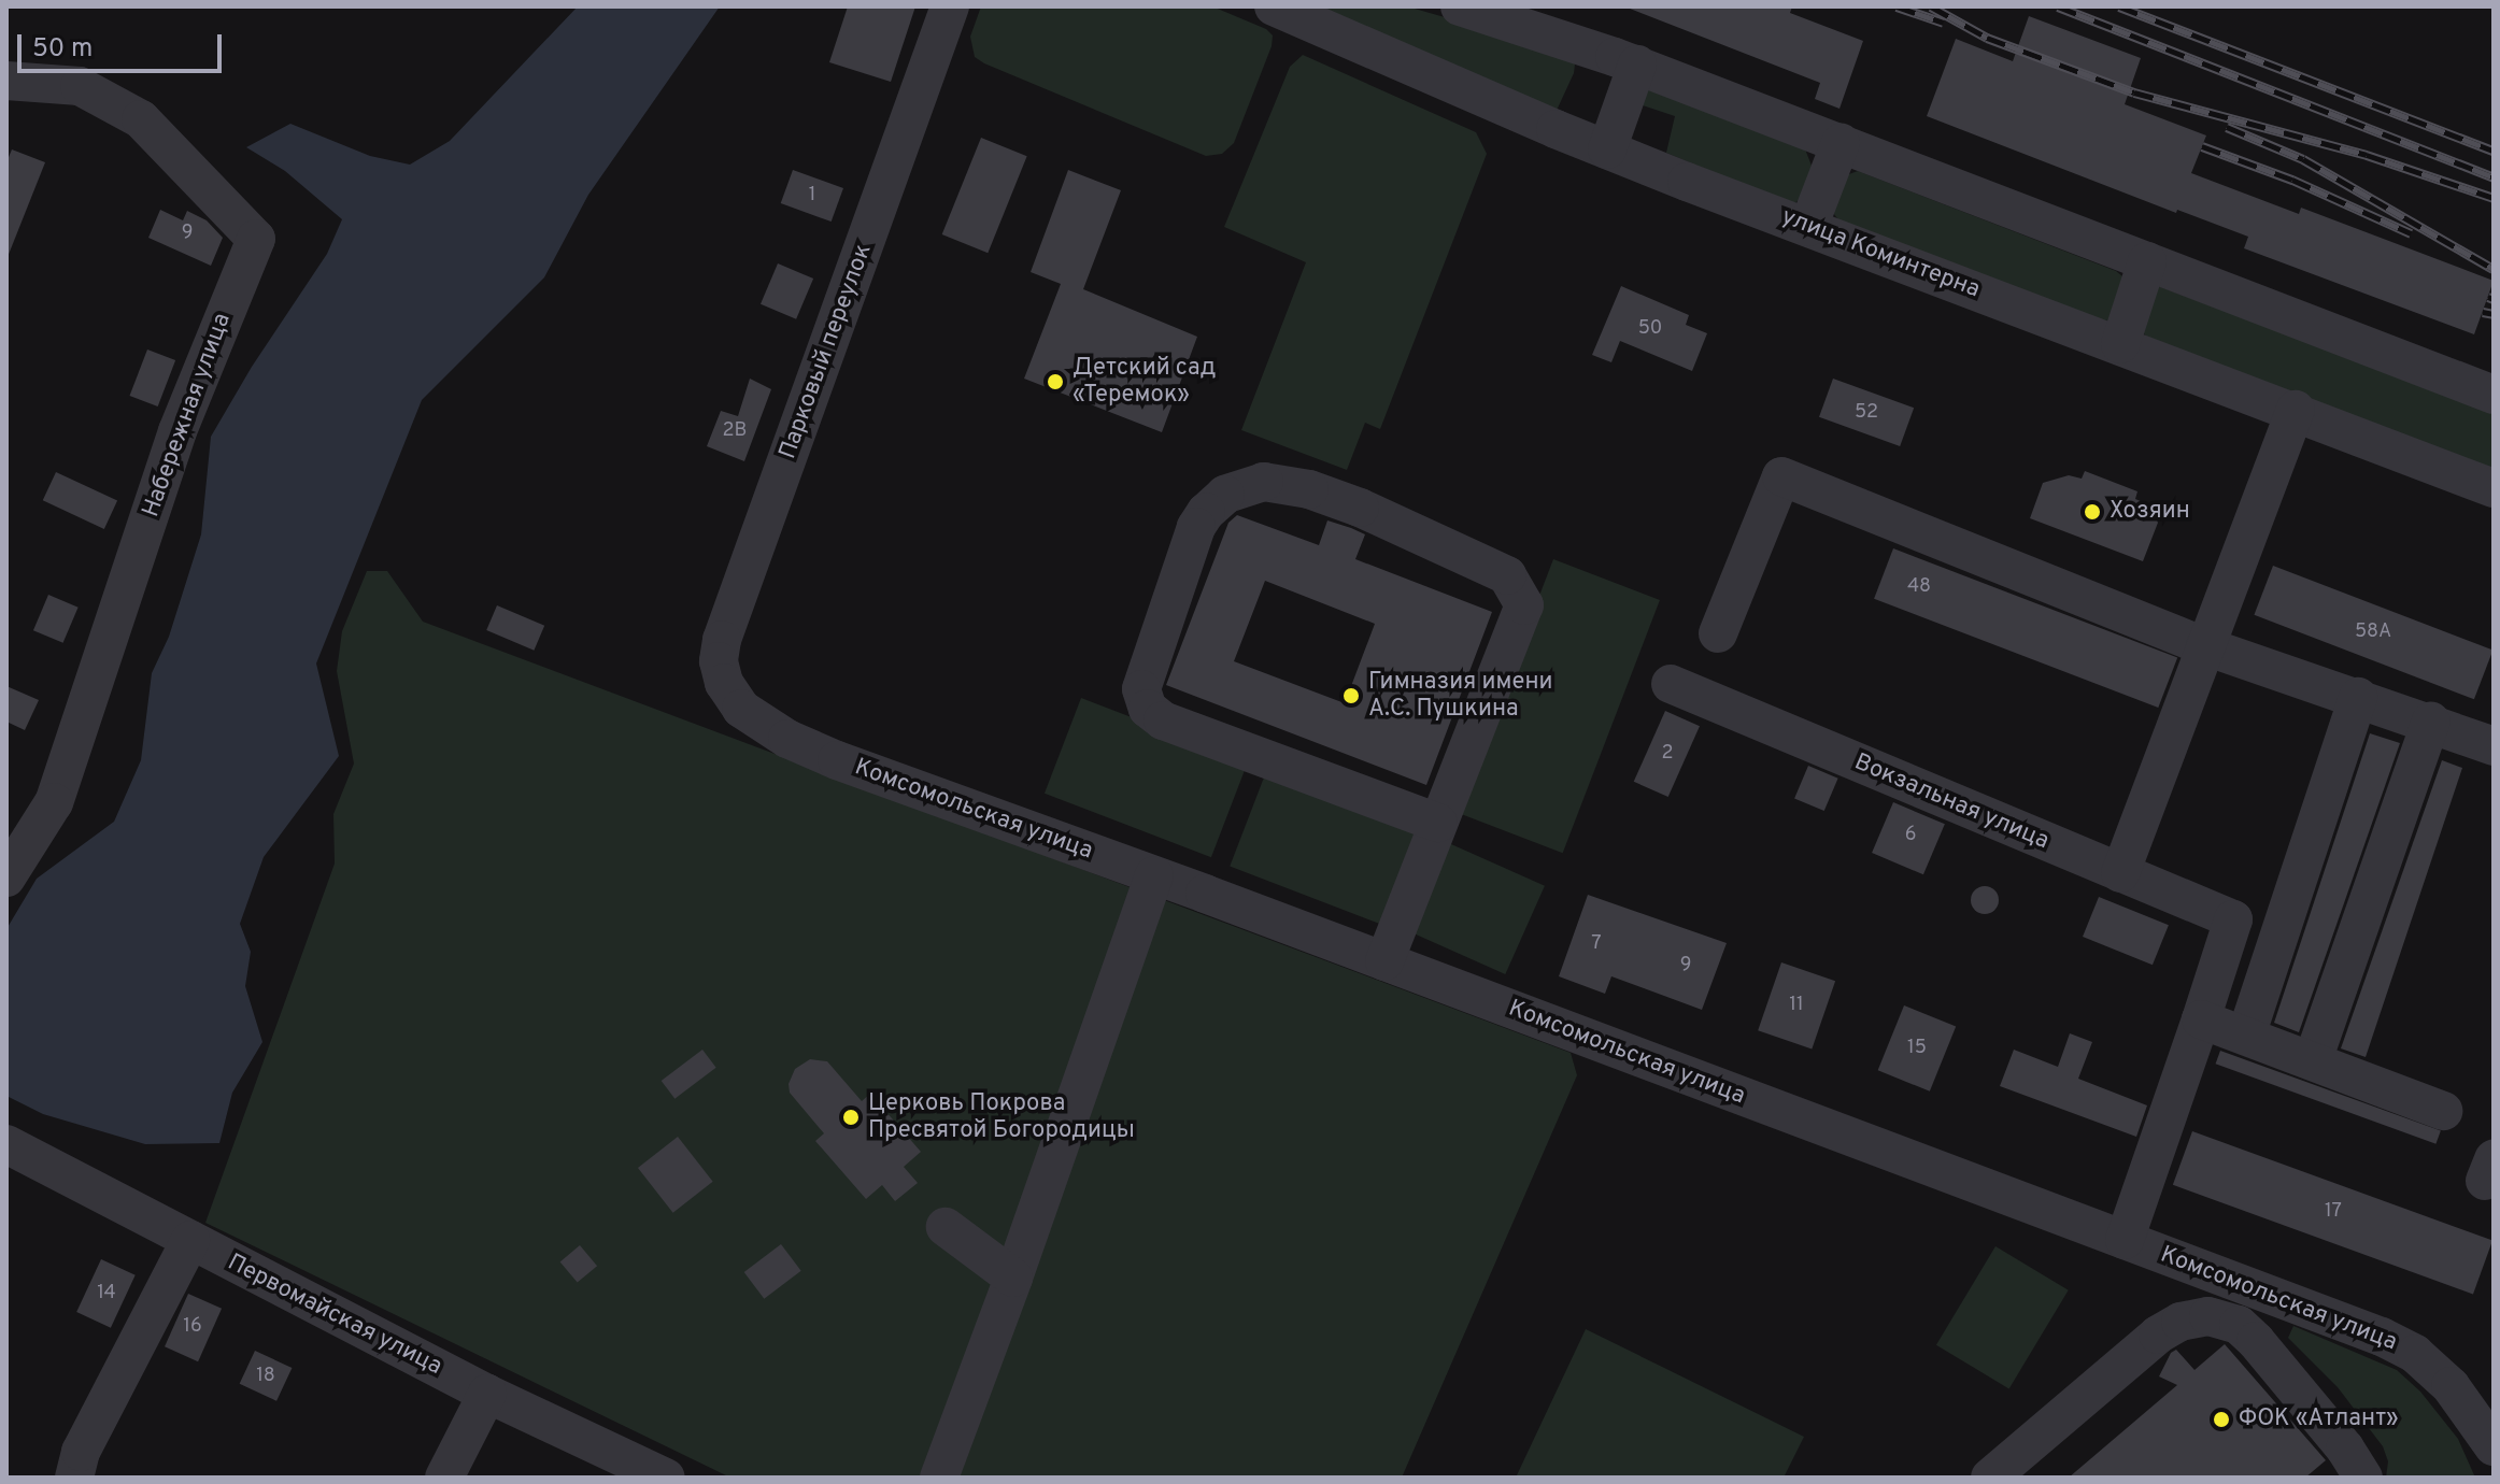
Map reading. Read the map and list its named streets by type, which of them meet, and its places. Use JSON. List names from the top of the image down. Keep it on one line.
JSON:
{"streets":{"street":["улица Коминтерна","Парковый переулок","Набережная улица","Вокзальная улица","Комсомольская улица","Первомайская улица"]},"crossings":[["Парковый переулок","Комсомольская улица"]],"places":["Детский сад «Теремок»","Хозяин","Гимназия имени А.С. Пушкина","Церковь Покрова Пресвятой Богородицы","ФОК «Атлант»"],"house_numbers":["1","9","50","52","2В","48","58А","2","6","7","9","11","15","17","14","16","18"],"scale_bar":"50 m"}
